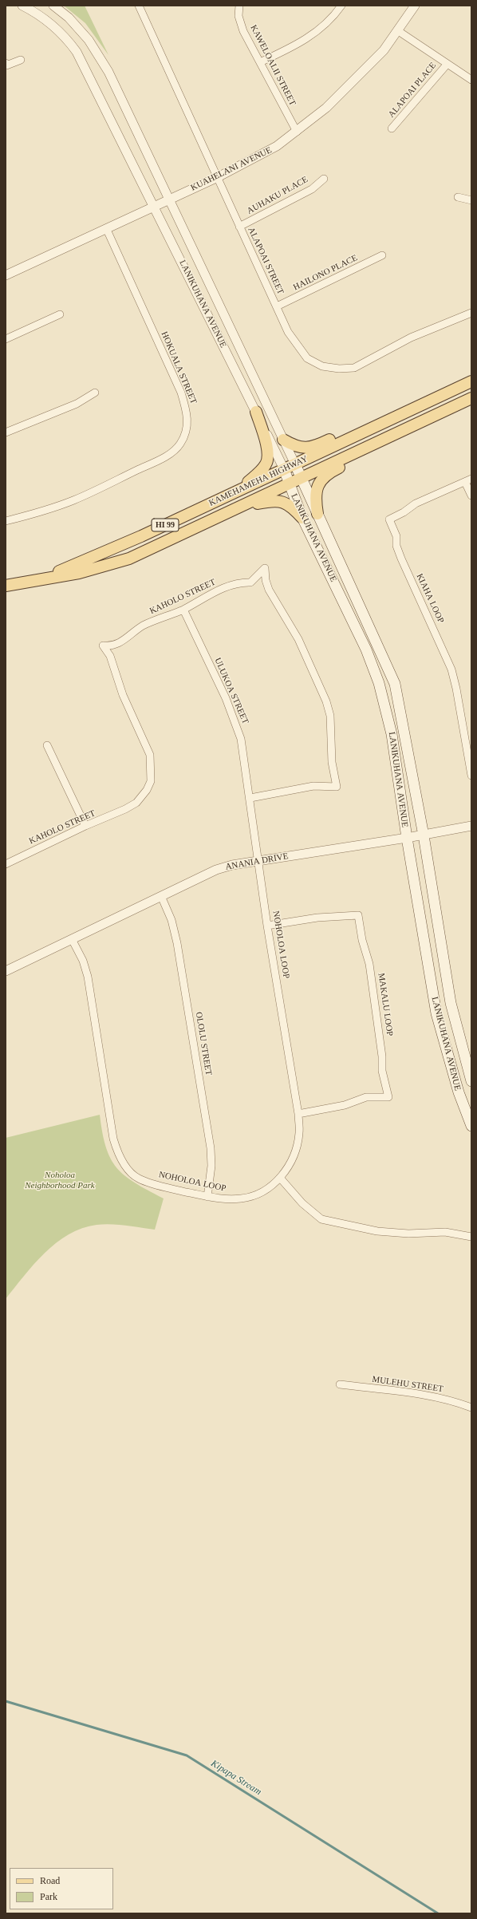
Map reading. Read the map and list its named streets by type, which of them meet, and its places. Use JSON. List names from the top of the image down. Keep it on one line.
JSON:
{"streets":{"main road":["LANIKUHANA AVENUE","KAMEHAMEHA HIGHWAY","HI 99"],"street":["KAWELOALII STREET","ALAPOAI PLACE","KUAHELANI AVENUE","AUHAKU PLACE","ALAPOAI STREET","HAILONO PLACE","HOKUALA STREET","KAHOLO STREET","KIAHA LOOP","ULUKOA STREET","ANANIA DRIVE","NOHOLOA LOOP","MAKALU LOOP","OLOLU STREET","MULEHU STREET"]},"crossings":[["KAWELOALII STREET","KUAHELANI AVENUE"],["KUAHELANI AVENUE","ALAPOAI STREET"],["KUAHELANI AVENUE","LANIKUHANA AVENUE"],["KUAHELANI AVENUE","HOKUALA STREET"],["AUHAKU PLACE","ALAPOAI STREET"],["ALAPOAI STREET","HAILONO PLACE"],["LANIKUHANA AVENUE","KAMEHAMEHA HIGHWAY"],["LANIKUHANA AVENUE","ANANIA DRIVE"],["KAHOLO STREET","ULUKOA STREET"],["ULUKOA STREET","ANANIA DRIVE"],["ULUKOA STREET","NOHOLOA LOOP"],["ANANIA DRIVE","NOHOLOA LOOP"],["ANANIA DRIVE","OLOLU STREET"],["NOHOLOA LOOP","MAKALU LOOP"],["NOHOLOA LOOP","OLOLU STREET"]],"water":["Kipapa Stream"],"parks":["Noholoa Neighborhood Park"],"legend":["Road","Park"]}
